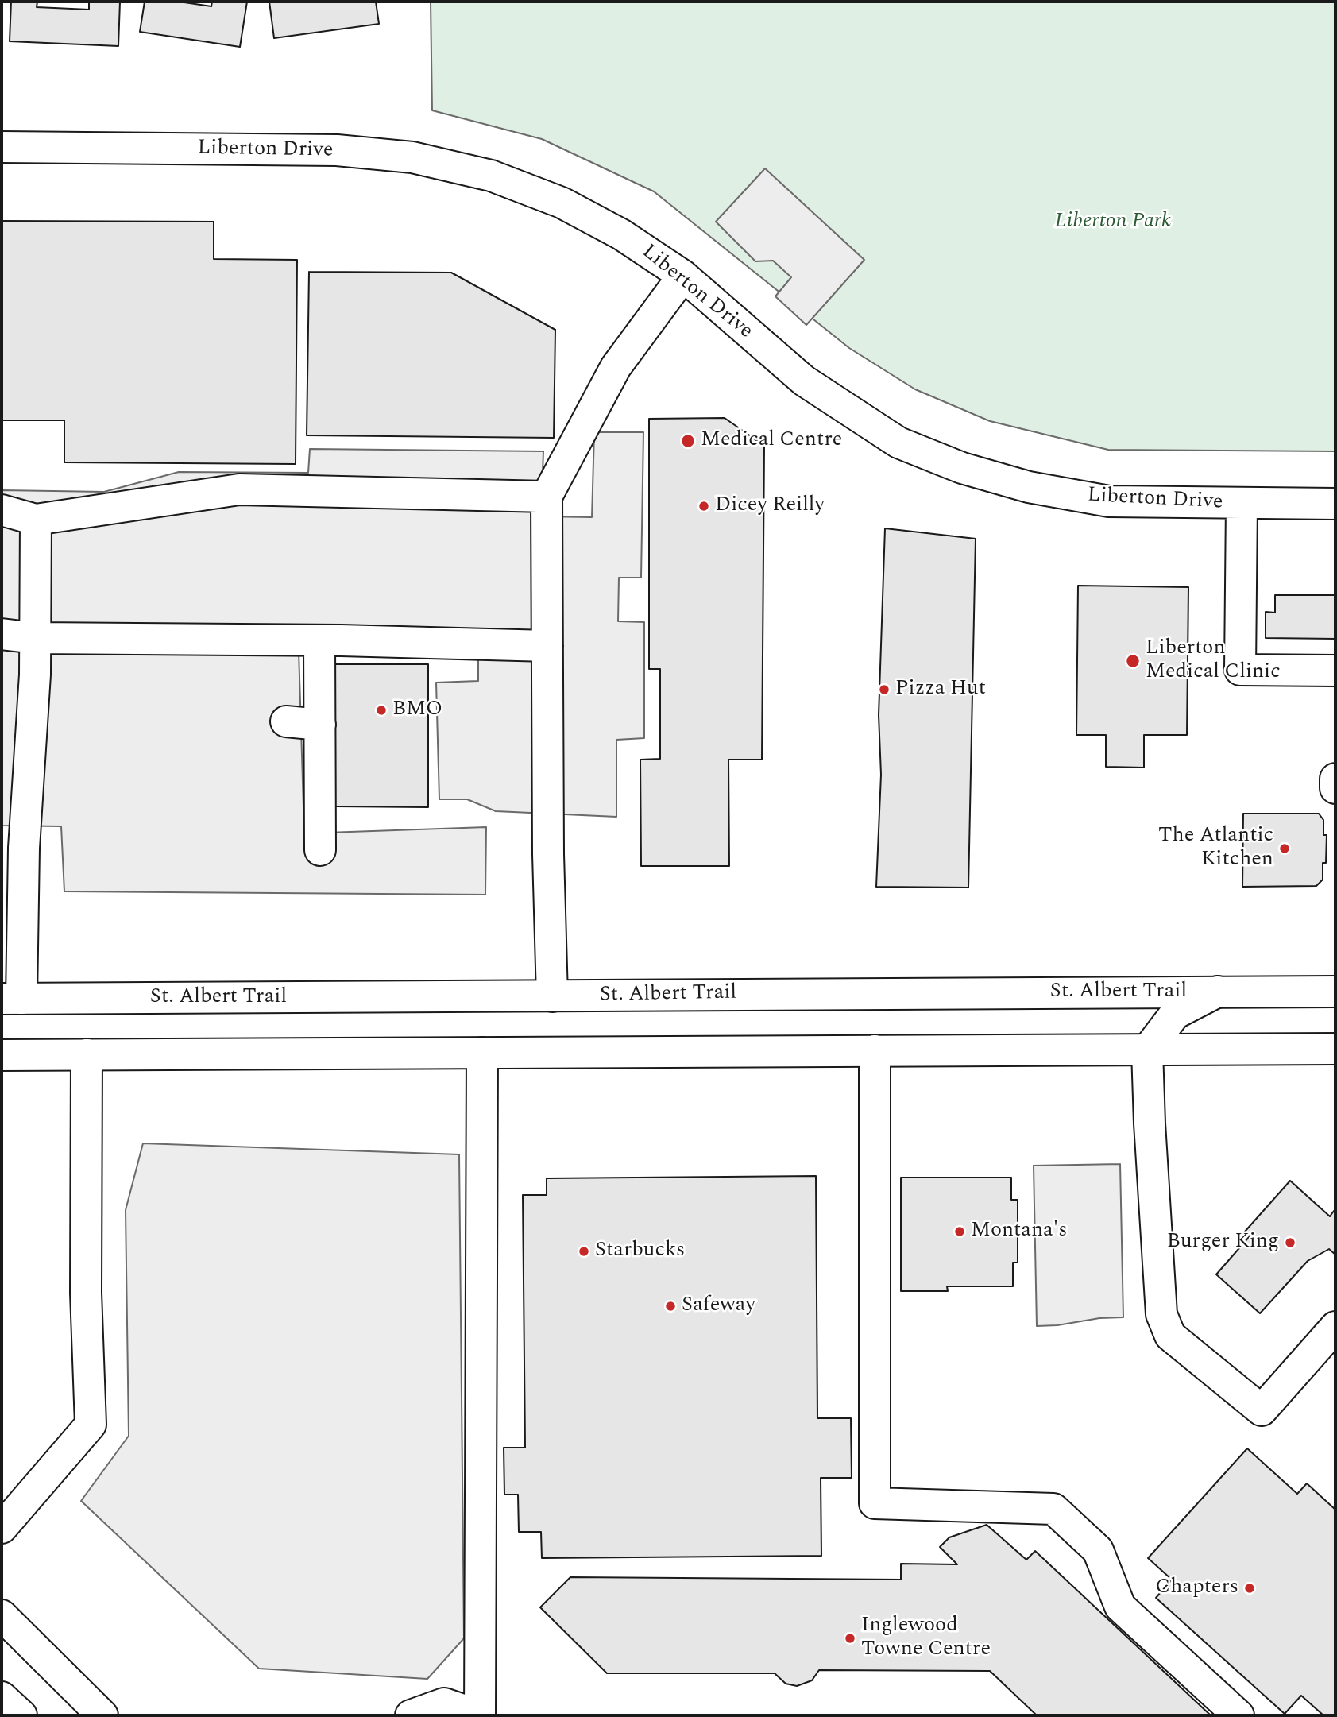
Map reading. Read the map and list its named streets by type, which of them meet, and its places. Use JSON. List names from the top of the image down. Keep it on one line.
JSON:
{"streets":{"main road":["Liberton Drive","St. Albert Trail"]},"parks":["Liberton Park"],"places":["Medical Centre","Dicey Reilly","Liberton Medical Clinic","Pizza Hut","BMO","The Atlantic Kitchen","Montana's","Burger King","Starbucks","Safeway","Chapters","Inglewood Towne Centre"]}
